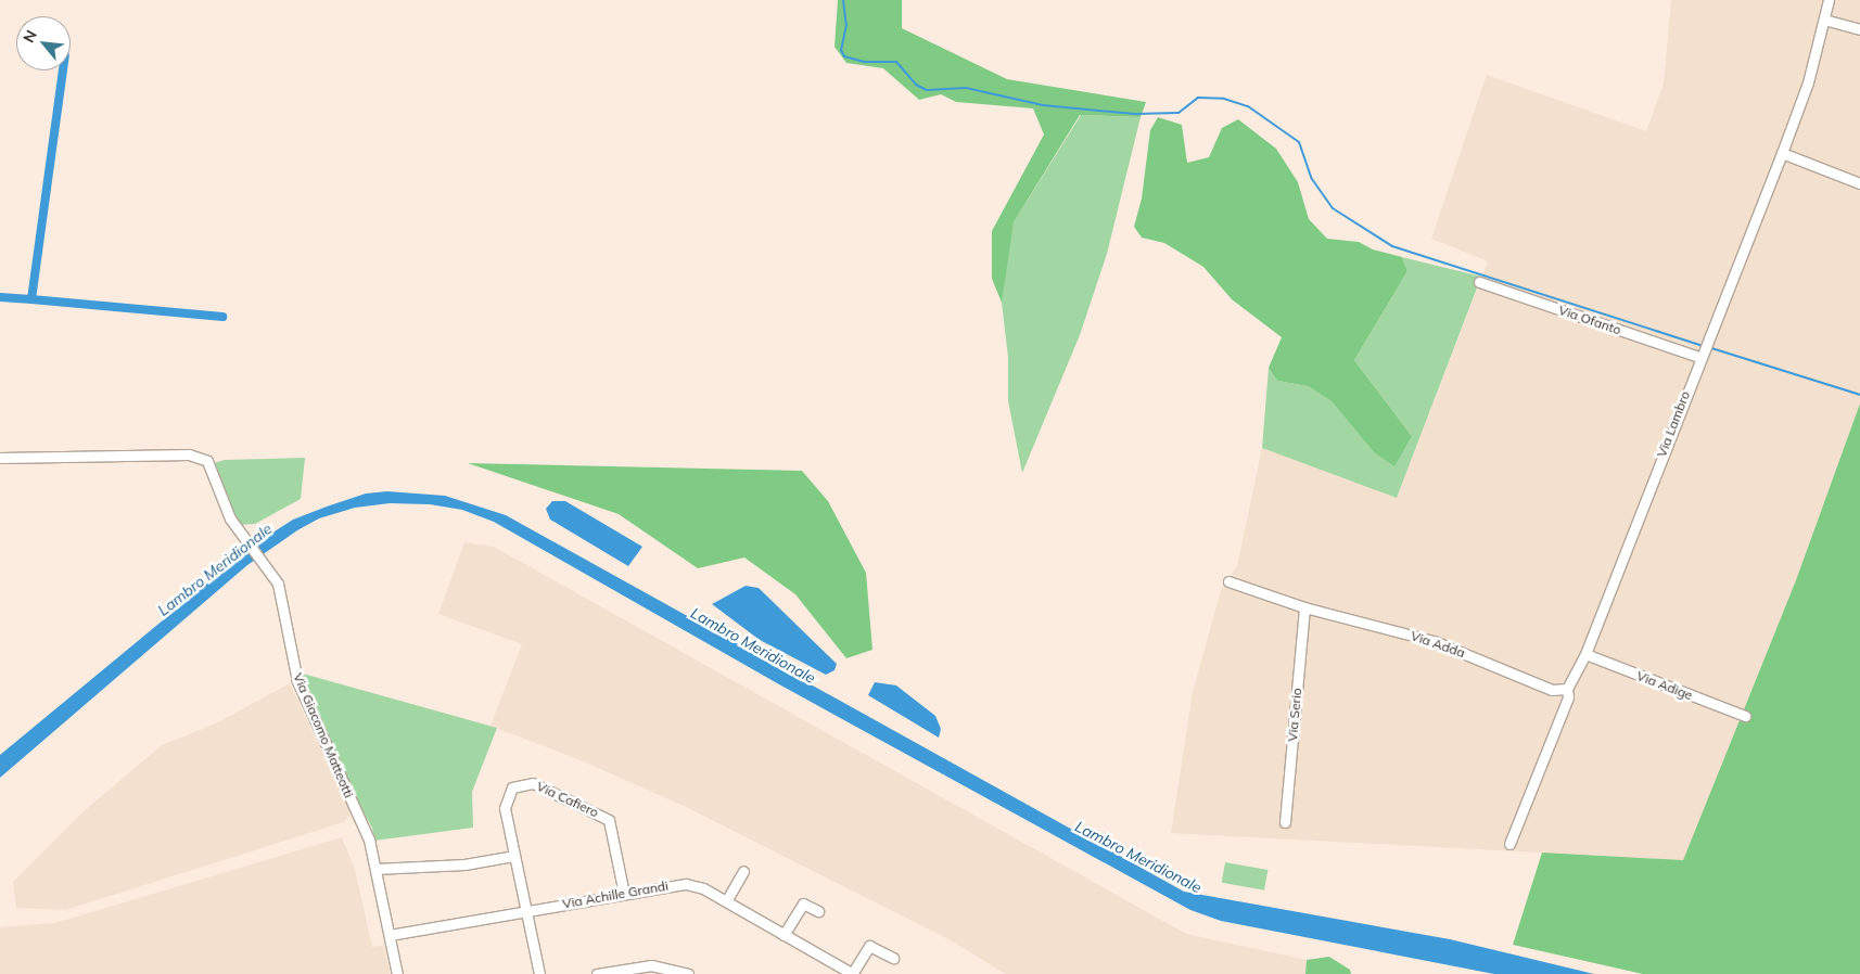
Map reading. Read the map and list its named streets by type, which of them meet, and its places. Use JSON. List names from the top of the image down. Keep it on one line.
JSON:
{"streets":{"street":["Via Ofanto","Via Lambro","Via Adda","Via Adige","Via Serio","Via Giacomo Matteotti","Via Cafiero","Via Achille Grandi"]},"crossings":[["Via Ofanto","Via Lambro"],["Via Lambro","Via Adda"],["Via Lambro","Via Adige"],["Via Adda","Via Serio"],["Via Giacomo Matteotti","Via Achille Grandi"],["Via Cafiero","Via Achille Grandi"]],"water":["Lambro Meridionale"],"north":"top left"}
